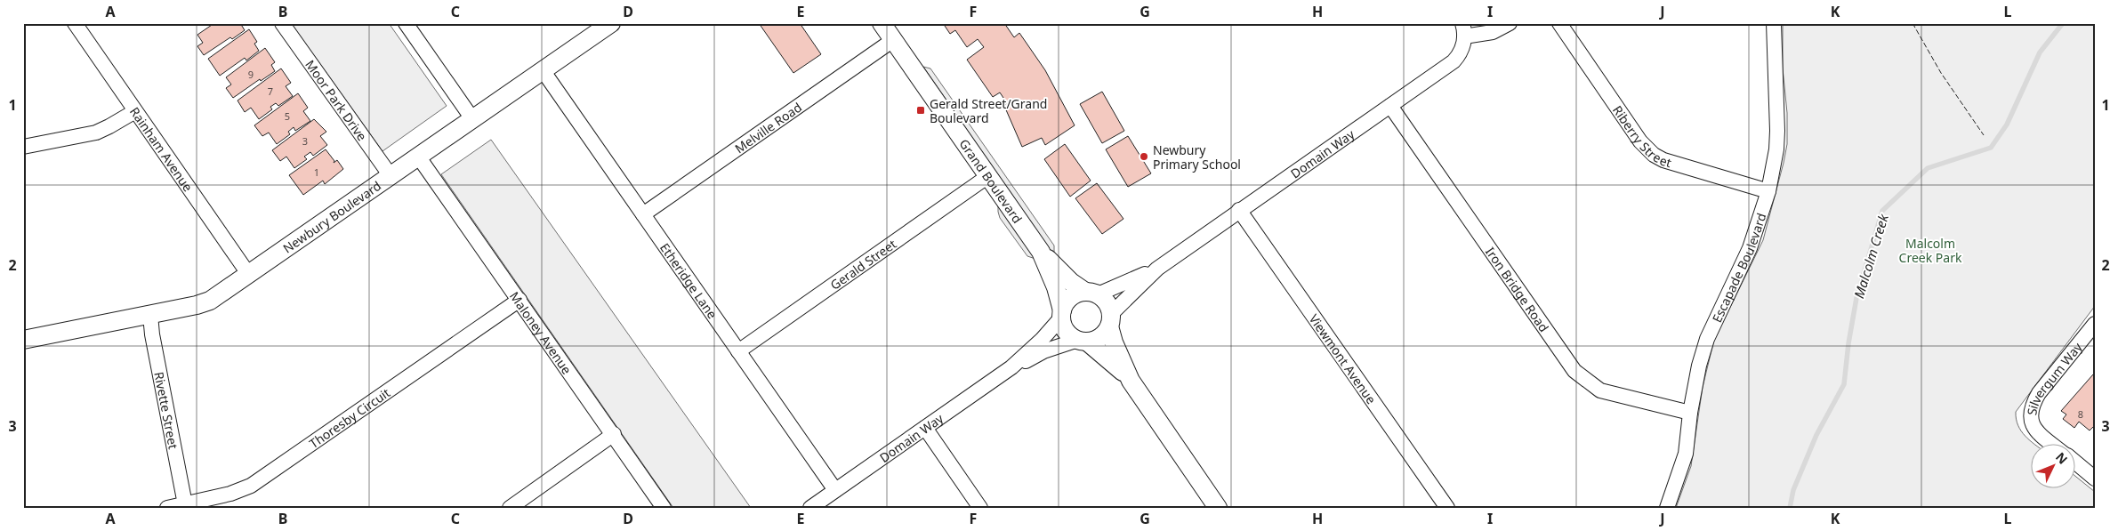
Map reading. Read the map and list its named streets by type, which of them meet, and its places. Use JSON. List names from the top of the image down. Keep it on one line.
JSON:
{"streets":{"street":["Moor Park Drive","Melville Road","Riberry Street","Rainham Avenue","Domain Way","Grand Boulevard","Newbury Boulevard","Gerald Street","Escapade Boulevard","Etheridge Lane","Iron Bridge Road","Maloney Avenue","Viewmont Avenue","Silvergum Way","Rivette Street","Thoresby Circuit"]},"crossings":[["Moor Park Drive","Newbury Boulevard"],["Melville Road","Grand Boulevard"],["Melville Road","Etheridge Lane"],["Riberry Street","Escapade Boulevard"],["Rainham Avenue","Newbury Boulevard"],["Domain Way","Grand Boulevard"],["Domain Way","Etheridge Lane"],["Domain Way","Iron Bridge Road"],["Domain Way","Viewmont Avenue"],["Grand Boulevard","Gerald Street"],["Newbury Boulevard","Etheridge Lane"],["Newbury Boulevard","Maloney Avenue"],["Newbury Boulevard","Rivette Street"],["Gerald Street","Etheridge Lane"],["Escapade Boulevard","Iron Bridge Road"],["Maloney Avenue","Thoresby Circuit"],["Rivette Street","Thoresby Circuit"]],"water":["Malcolm Creek"],"parks":["Malcolm Creek Park"],"places":{"transit":["Gerald Street/Grand Boulevard"],"other":["Newbury Primary School"]},"house_numbers":["9","7","5","3","1","8"],"north":"top right","grid":{"columns":["A","B","C","D","E","F","G","H","I","J","K","L"],"rows":["1","2","3"]}}
